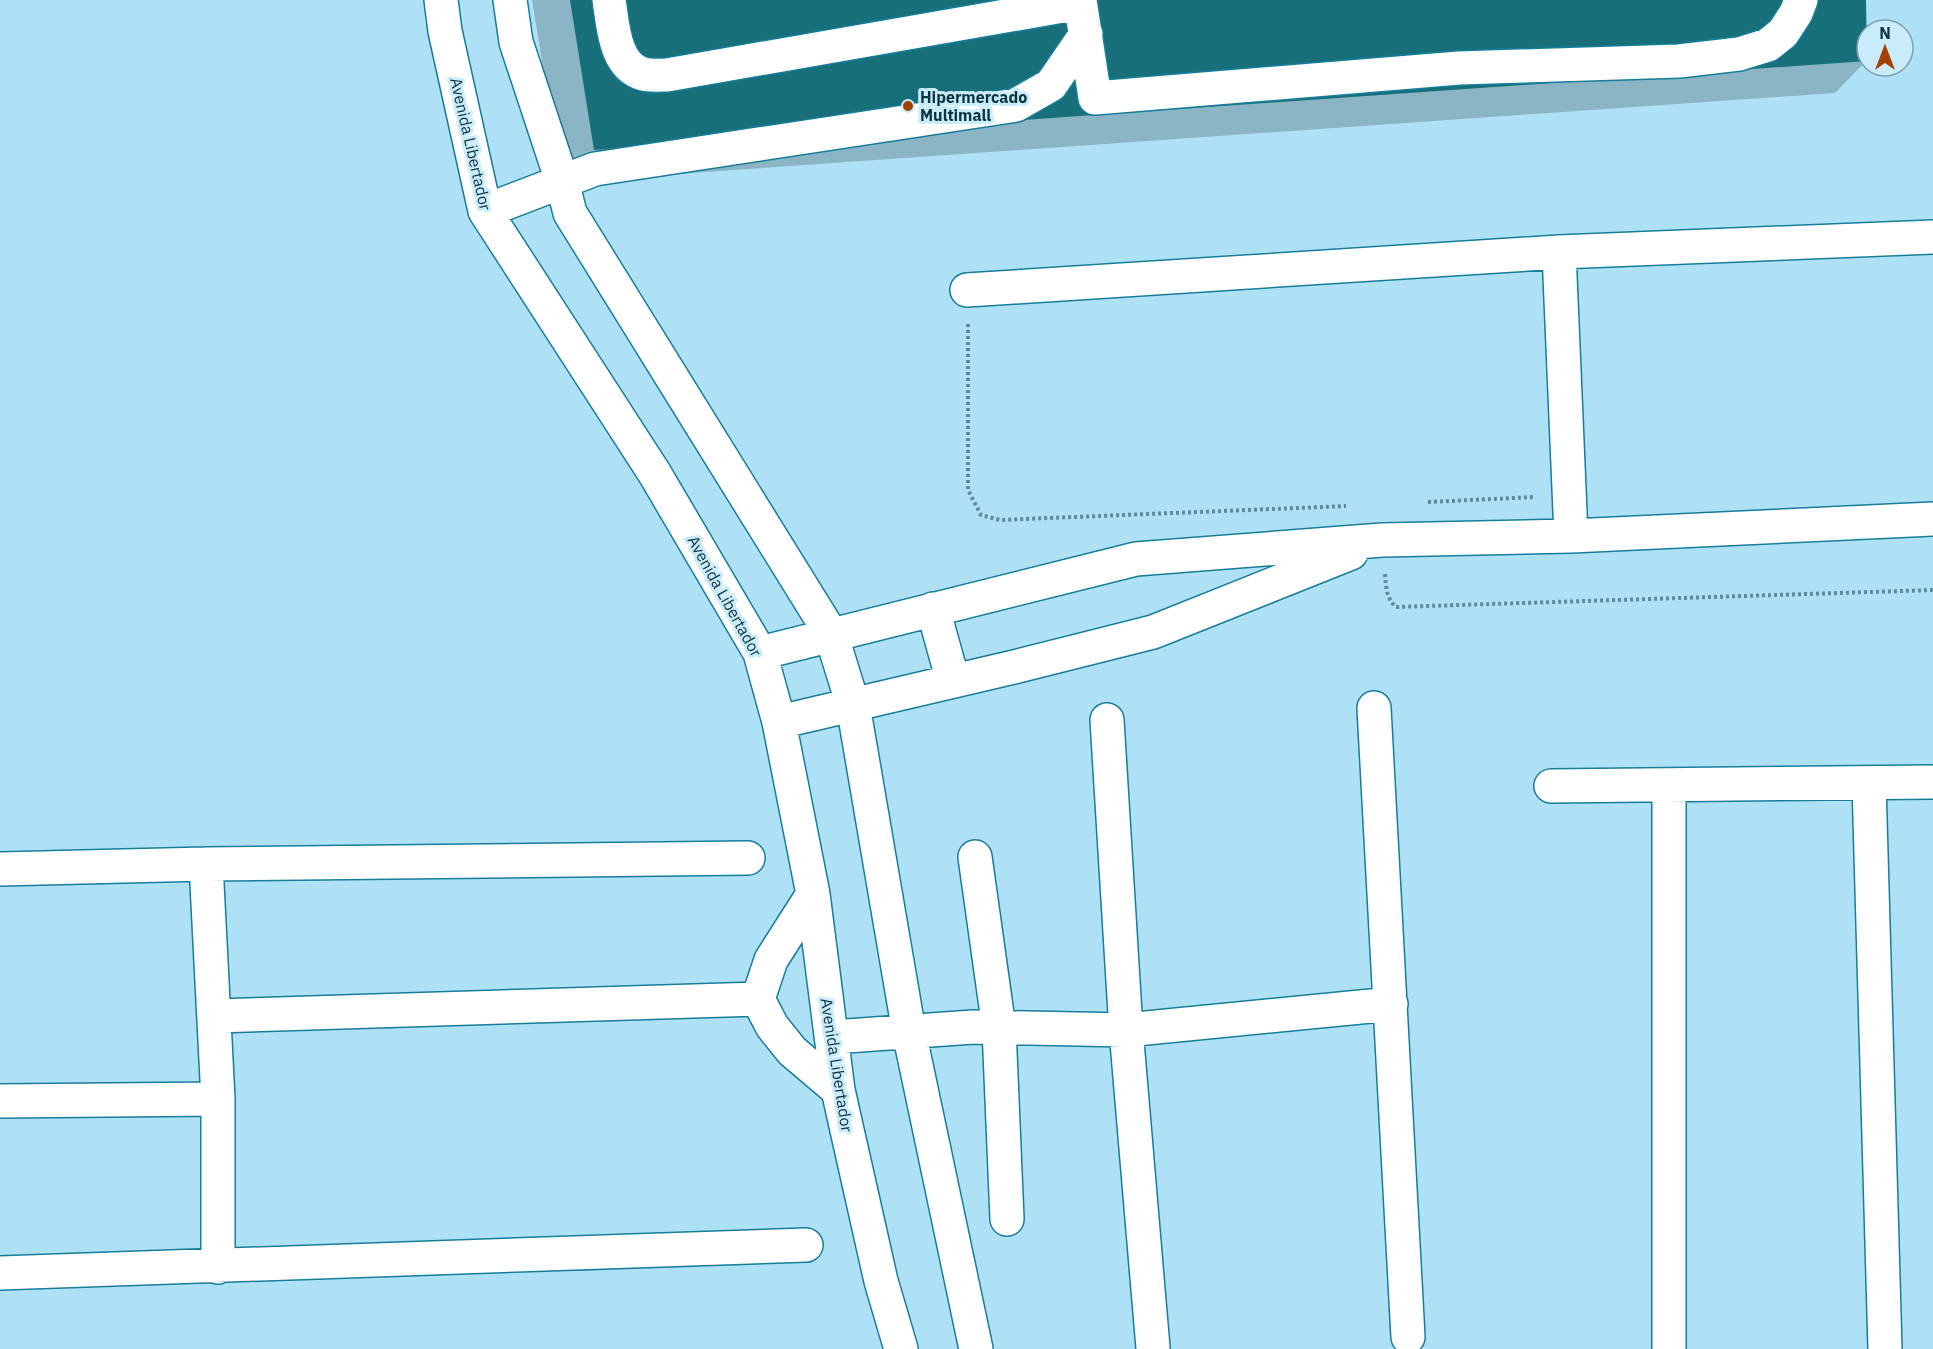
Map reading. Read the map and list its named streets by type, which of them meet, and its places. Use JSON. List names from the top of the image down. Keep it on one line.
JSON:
{"streets":{"street":["Avenida Libertador"]},"places":["Hipermercado Multimall"],"north":"top"}
